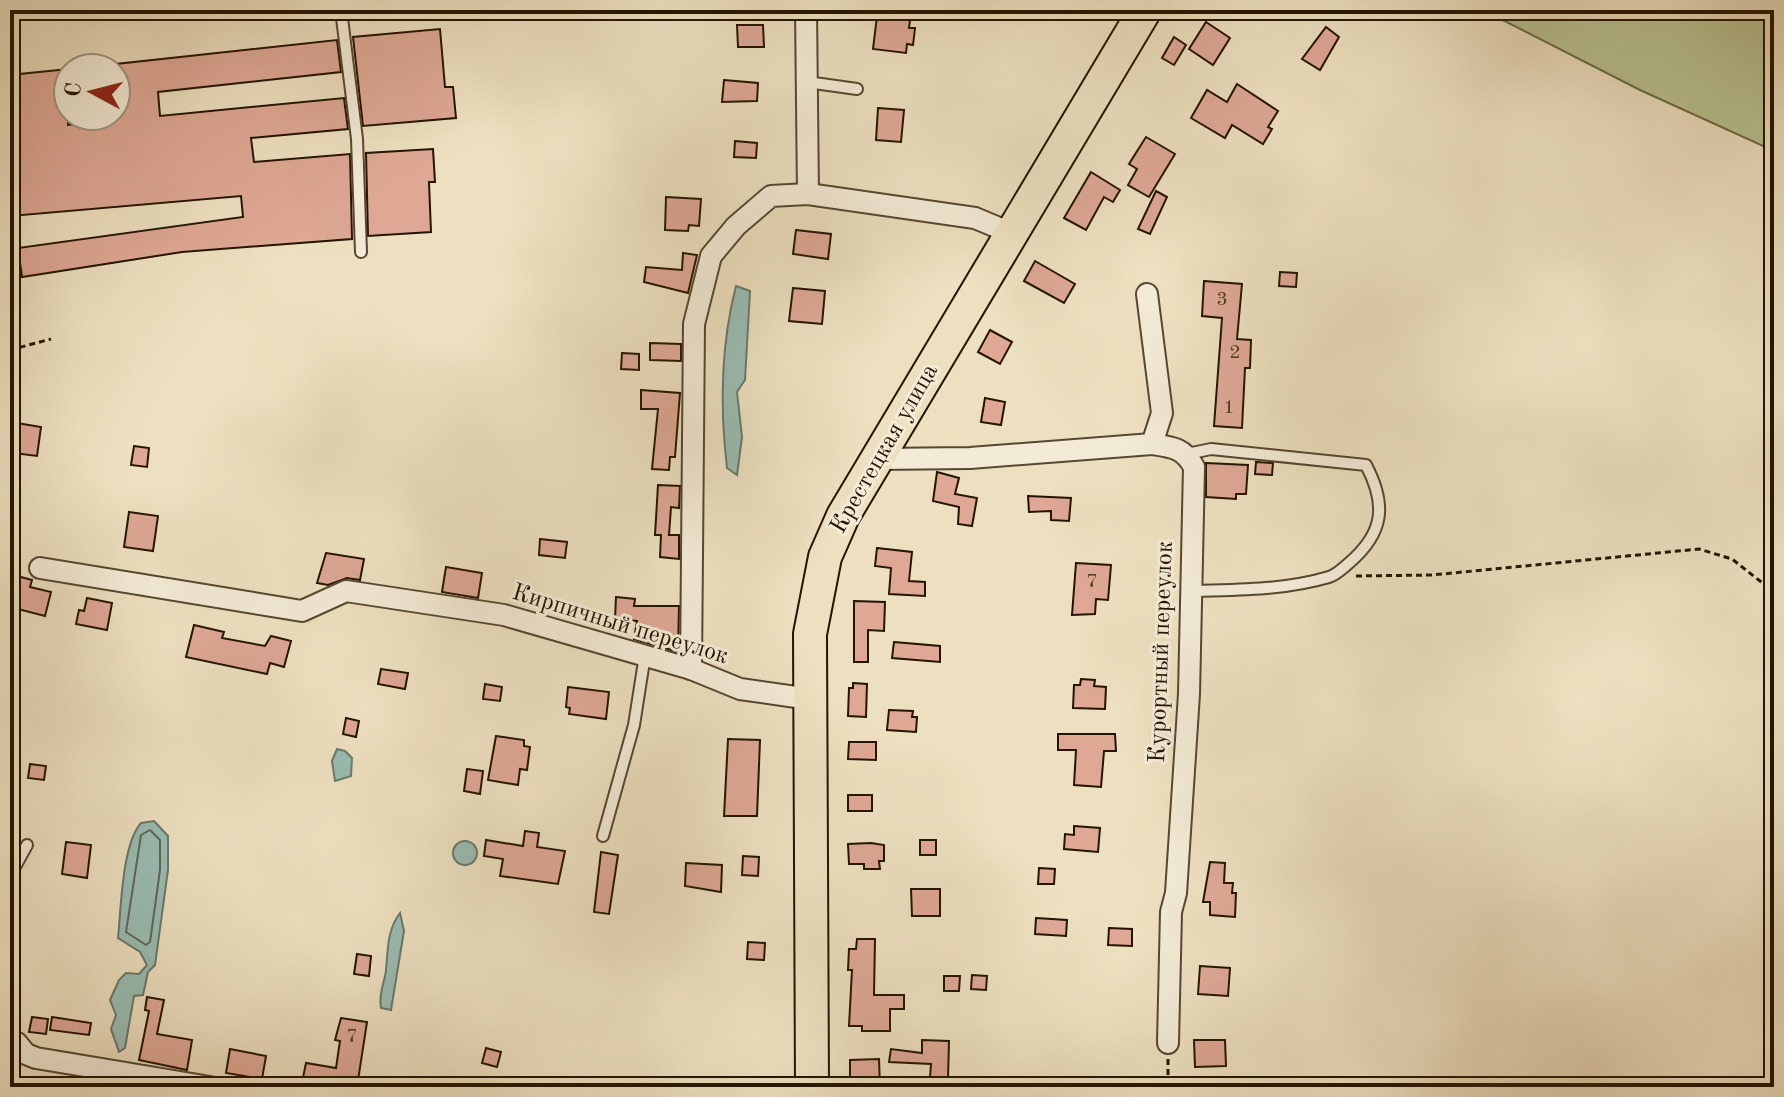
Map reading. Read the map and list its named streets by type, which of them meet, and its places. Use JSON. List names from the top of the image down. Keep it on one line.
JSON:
{"streets":{"main road":["Крестецкая улица"],"street":["Кирпичный переулок","Курортный переулок"]},"crossings":[["Крестецкая улица","Кирпичный переулок"]],"house_numbers":["3","2","1","7","7"],"north":"left"}
